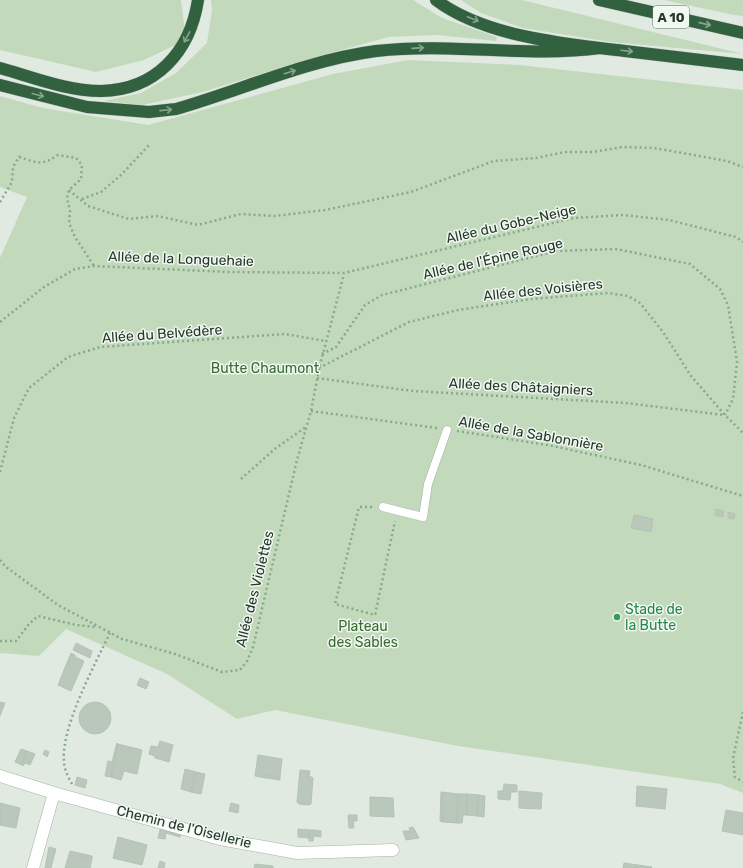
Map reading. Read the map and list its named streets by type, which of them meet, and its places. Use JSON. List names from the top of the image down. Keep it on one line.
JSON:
{"streets":{"highway":["A 10"],"street":["Chemin de l'Oisellerie"],"path":["Allée du Gobe-Neige","Allée de la Longuehaie","Allée de l'Épine Rouge","Allée des Voisières","Allée du Belvédère","Allée des Châtaigniers","Allée de la Sablonnière","Allée des Violettes"]},"crossings":[["Allée du Gobe-Neige","Allée de la Longuehaie"],["Allée de la Longuehaie","Allée des Violettes"],["Allée de l'Épine Rouge","Allée des Voisières"],["Allée de l'Épine Rouge","Allée des Châtaigniers"],["Allée de l'Épine Rouge","Allée des Violettes"],["Allée des Voisières","Allée des Châtaigniers"],["Allée des Voisières","Allée des Violettes"],["Allée du Belvédère","Allée des Violettes"],["Allée des Châtaigniers","Allée des Violettes"],["Allée de la Sablonnière","Allée des Violettes"]],"parks":["Butte Chaumont","Plateau des Sables"],"places":["Stade de la Butte"]}
